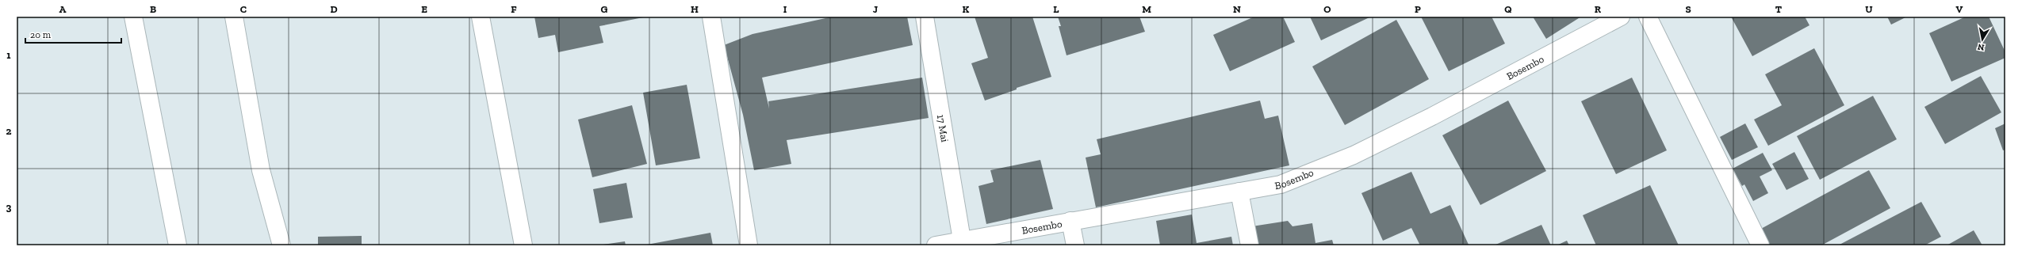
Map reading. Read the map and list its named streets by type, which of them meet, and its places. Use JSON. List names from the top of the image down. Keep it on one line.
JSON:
{"streets":{"street":["Bosembo","17 Mai"]},"crossings":[["Bosembo","17 Mai"]],"scale_bar":"20 m","north":"bottom","grid":{"columns":["A","B","C","D","E","F","G","H","I","J","K","L","M","N","O","P","Q","R","S","T","U","V"],"rows":["1","2","3"]}}
